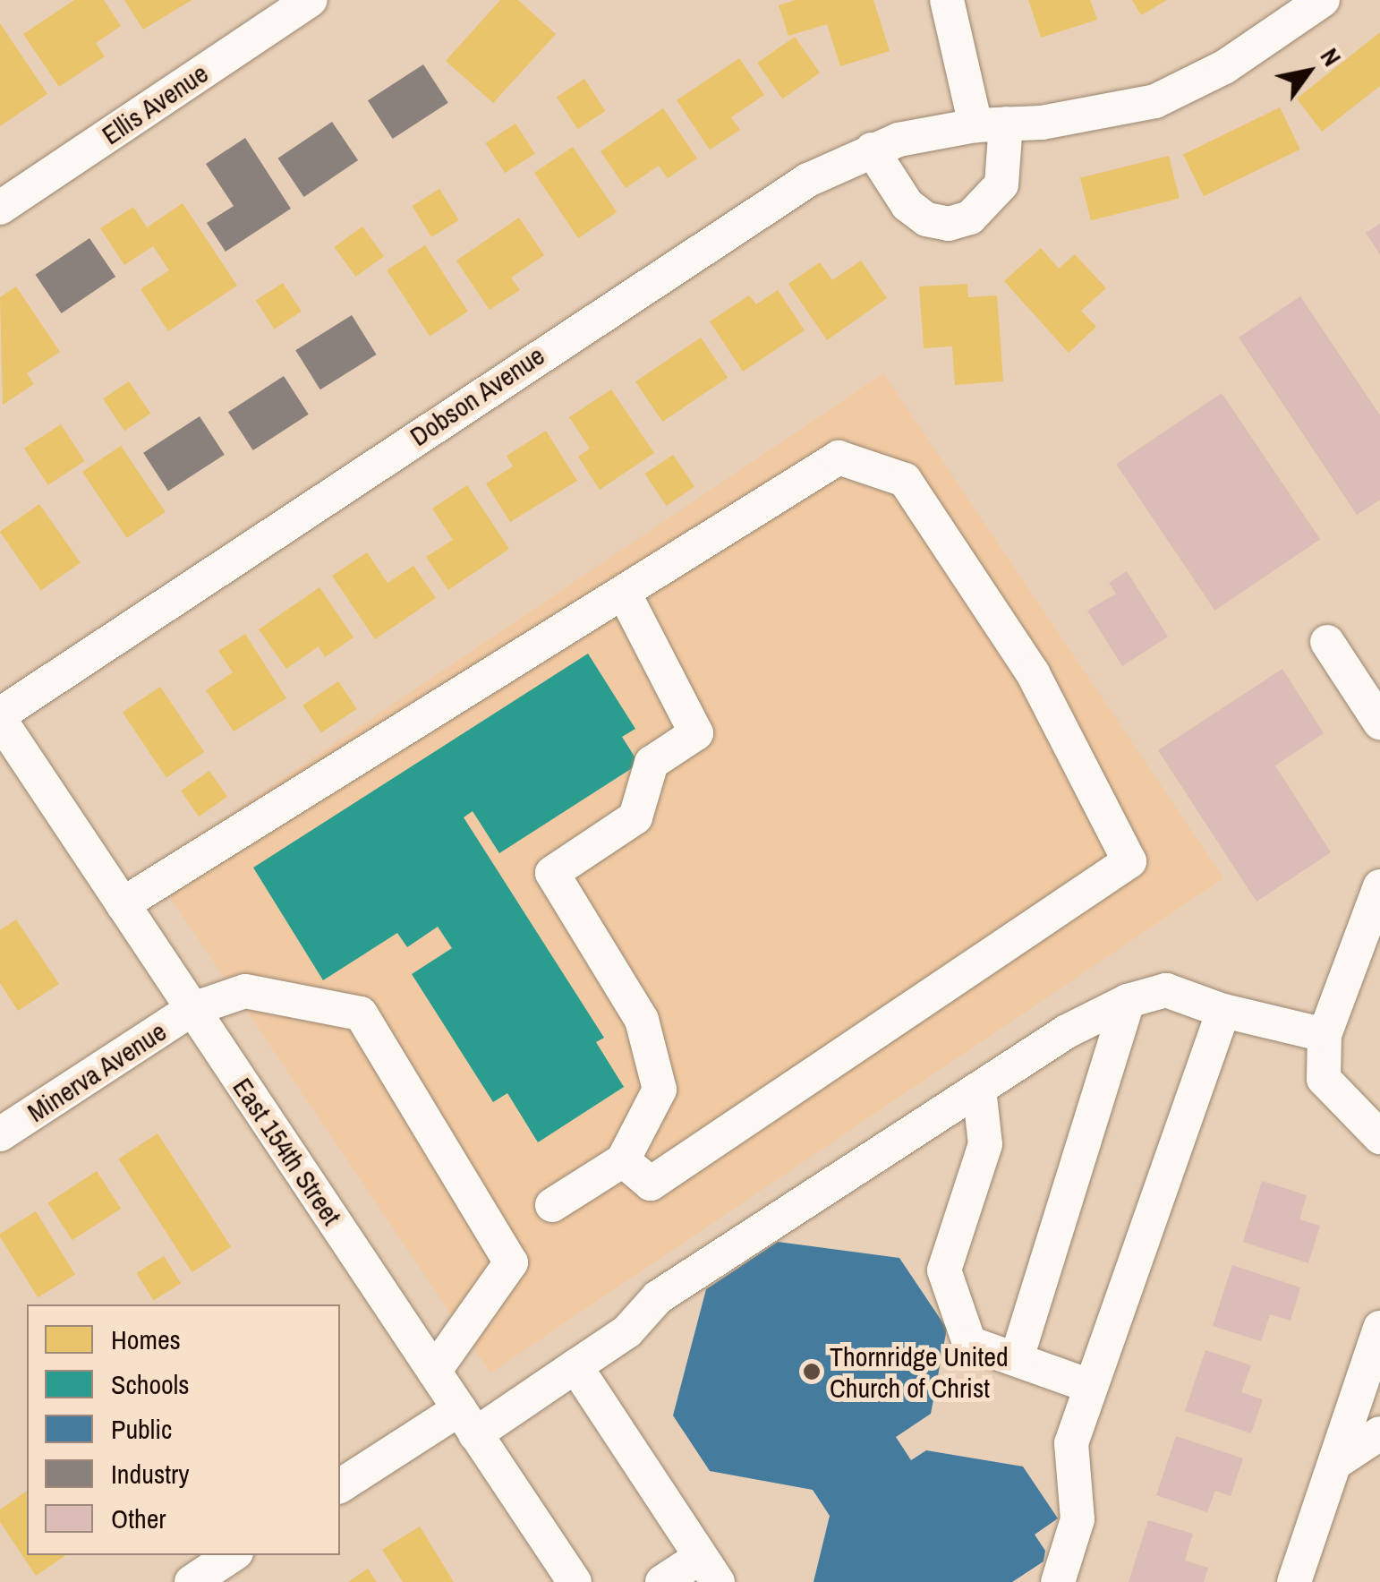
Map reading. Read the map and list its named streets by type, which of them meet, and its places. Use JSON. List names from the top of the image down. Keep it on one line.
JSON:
{"streets":{"street":["Ellis Avenue","Dobson Avenue","Minerva Avenue","East 154th Street"]},"crossings":[["Dobson Avenue","East 154th Street"],["Minerva Avenue","East 154th Street"]],"places":["Thornridge United Church of Christ"],"legend":["Homes","Schools","Public","Industry","Other"],"north":"top right"}
